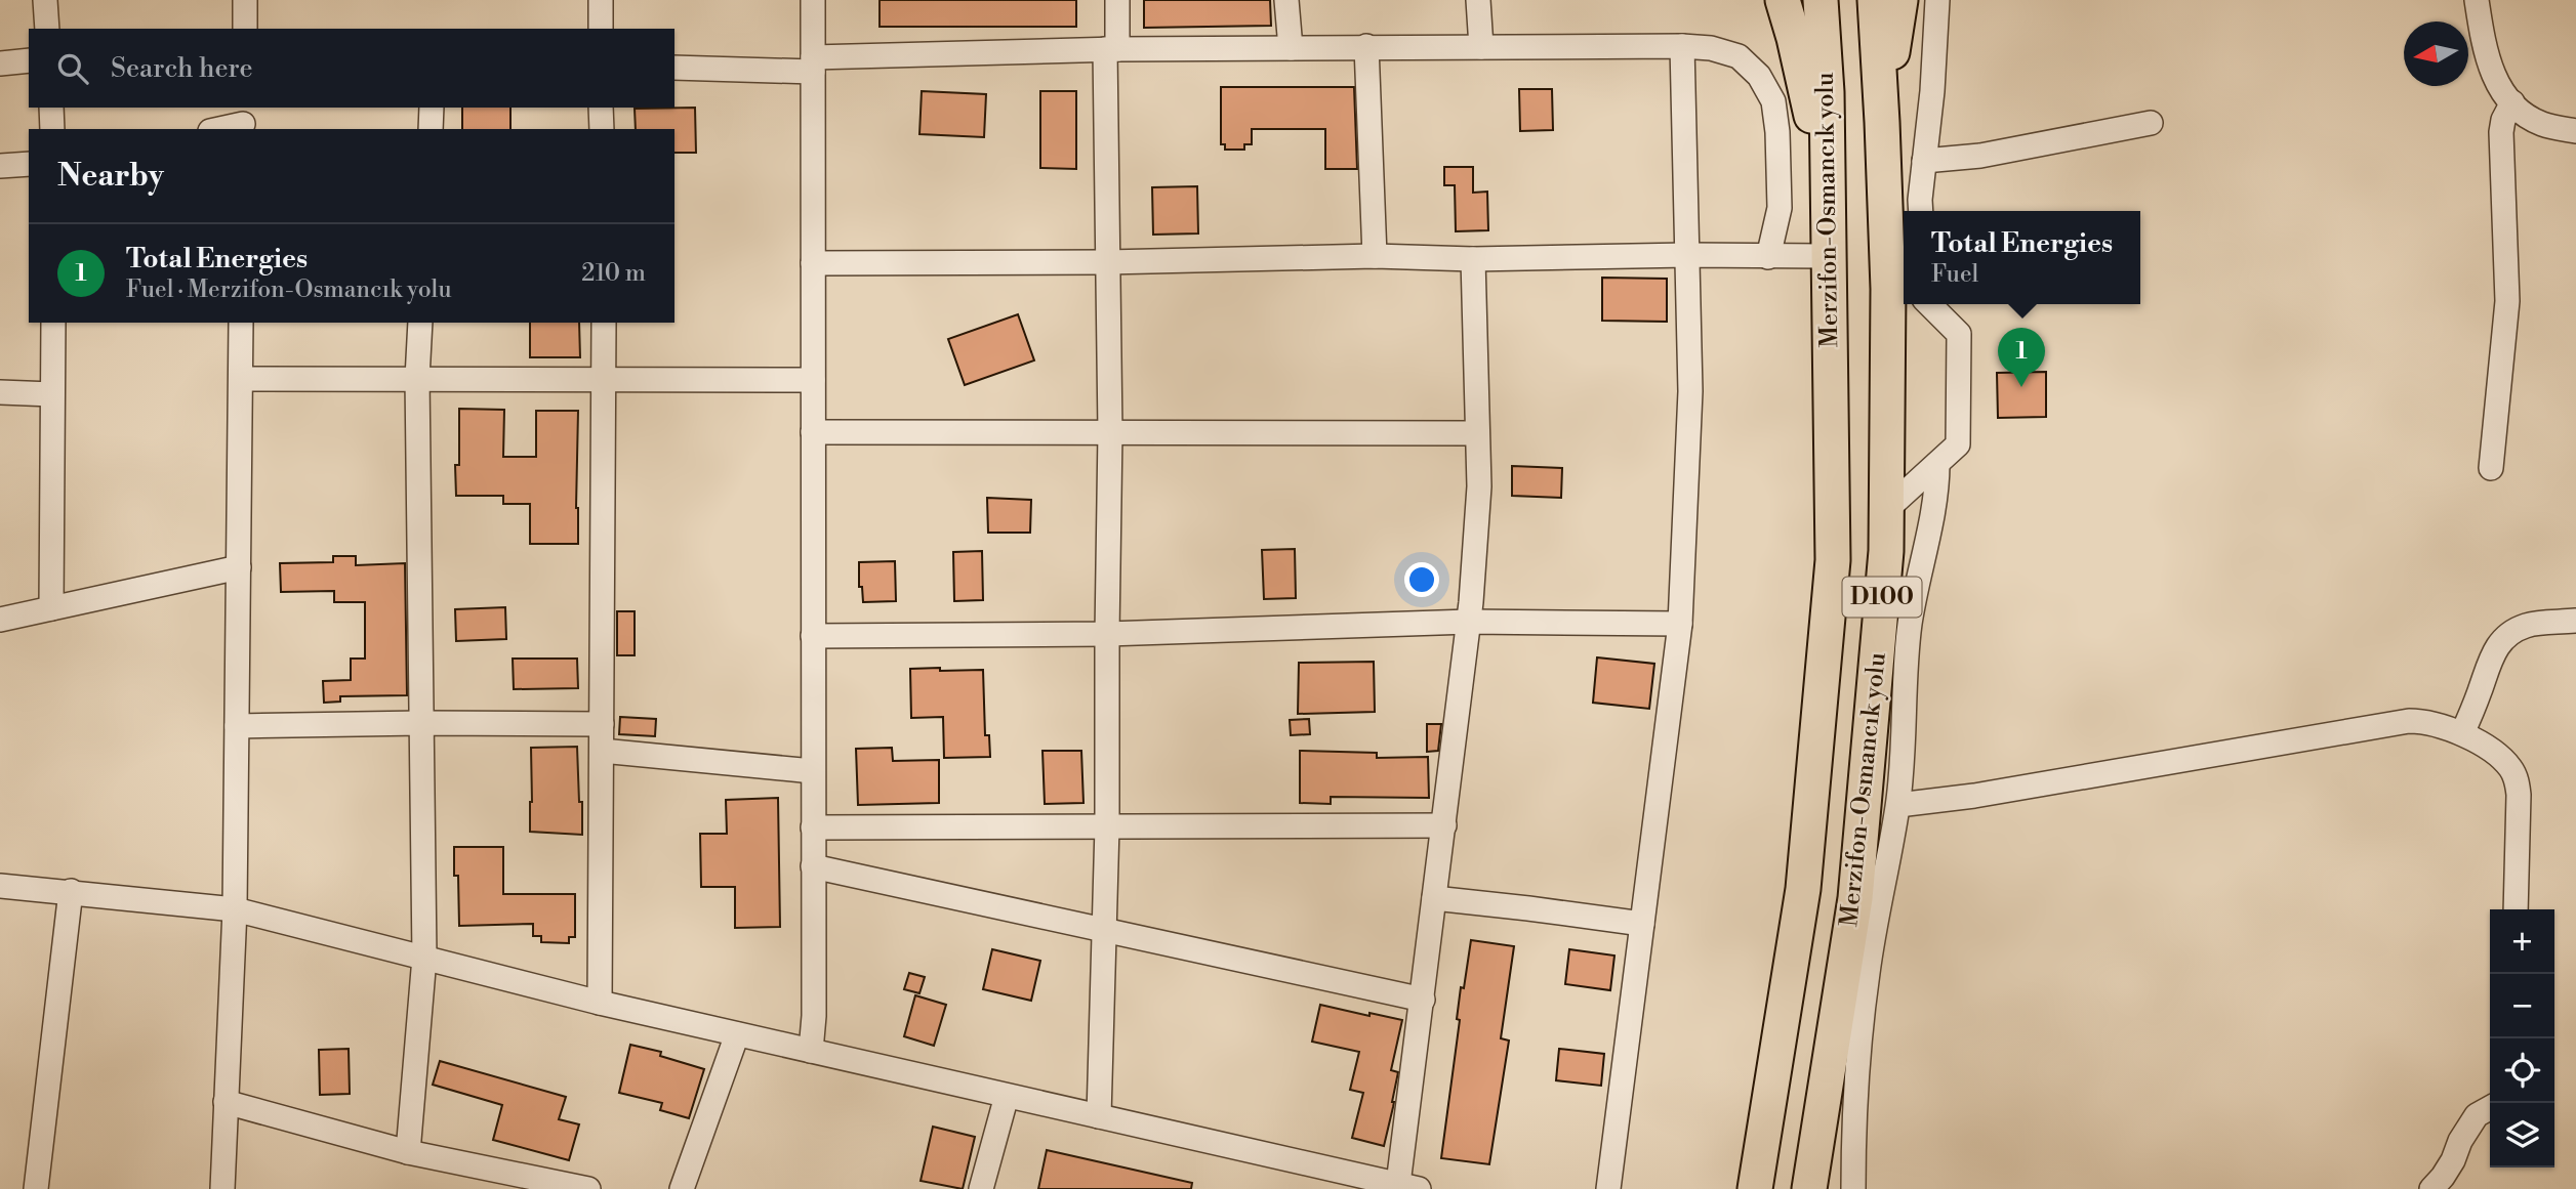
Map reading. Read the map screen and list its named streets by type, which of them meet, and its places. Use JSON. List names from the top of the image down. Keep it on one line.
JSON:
{"streets":{"highway":["Merzifon-Osmancık yolu","D100"]},"north":"left","page":{"search":"Search here","heading":"Nearby","popup":["Total Energies","Fuel"],"list":[{"mark":"1","name":"Total Energies","note":"Fuel · Merzifon-Osmancık yolu","value":"210 m"}],"pins":"1","map_buttons":["+","−"]}}
